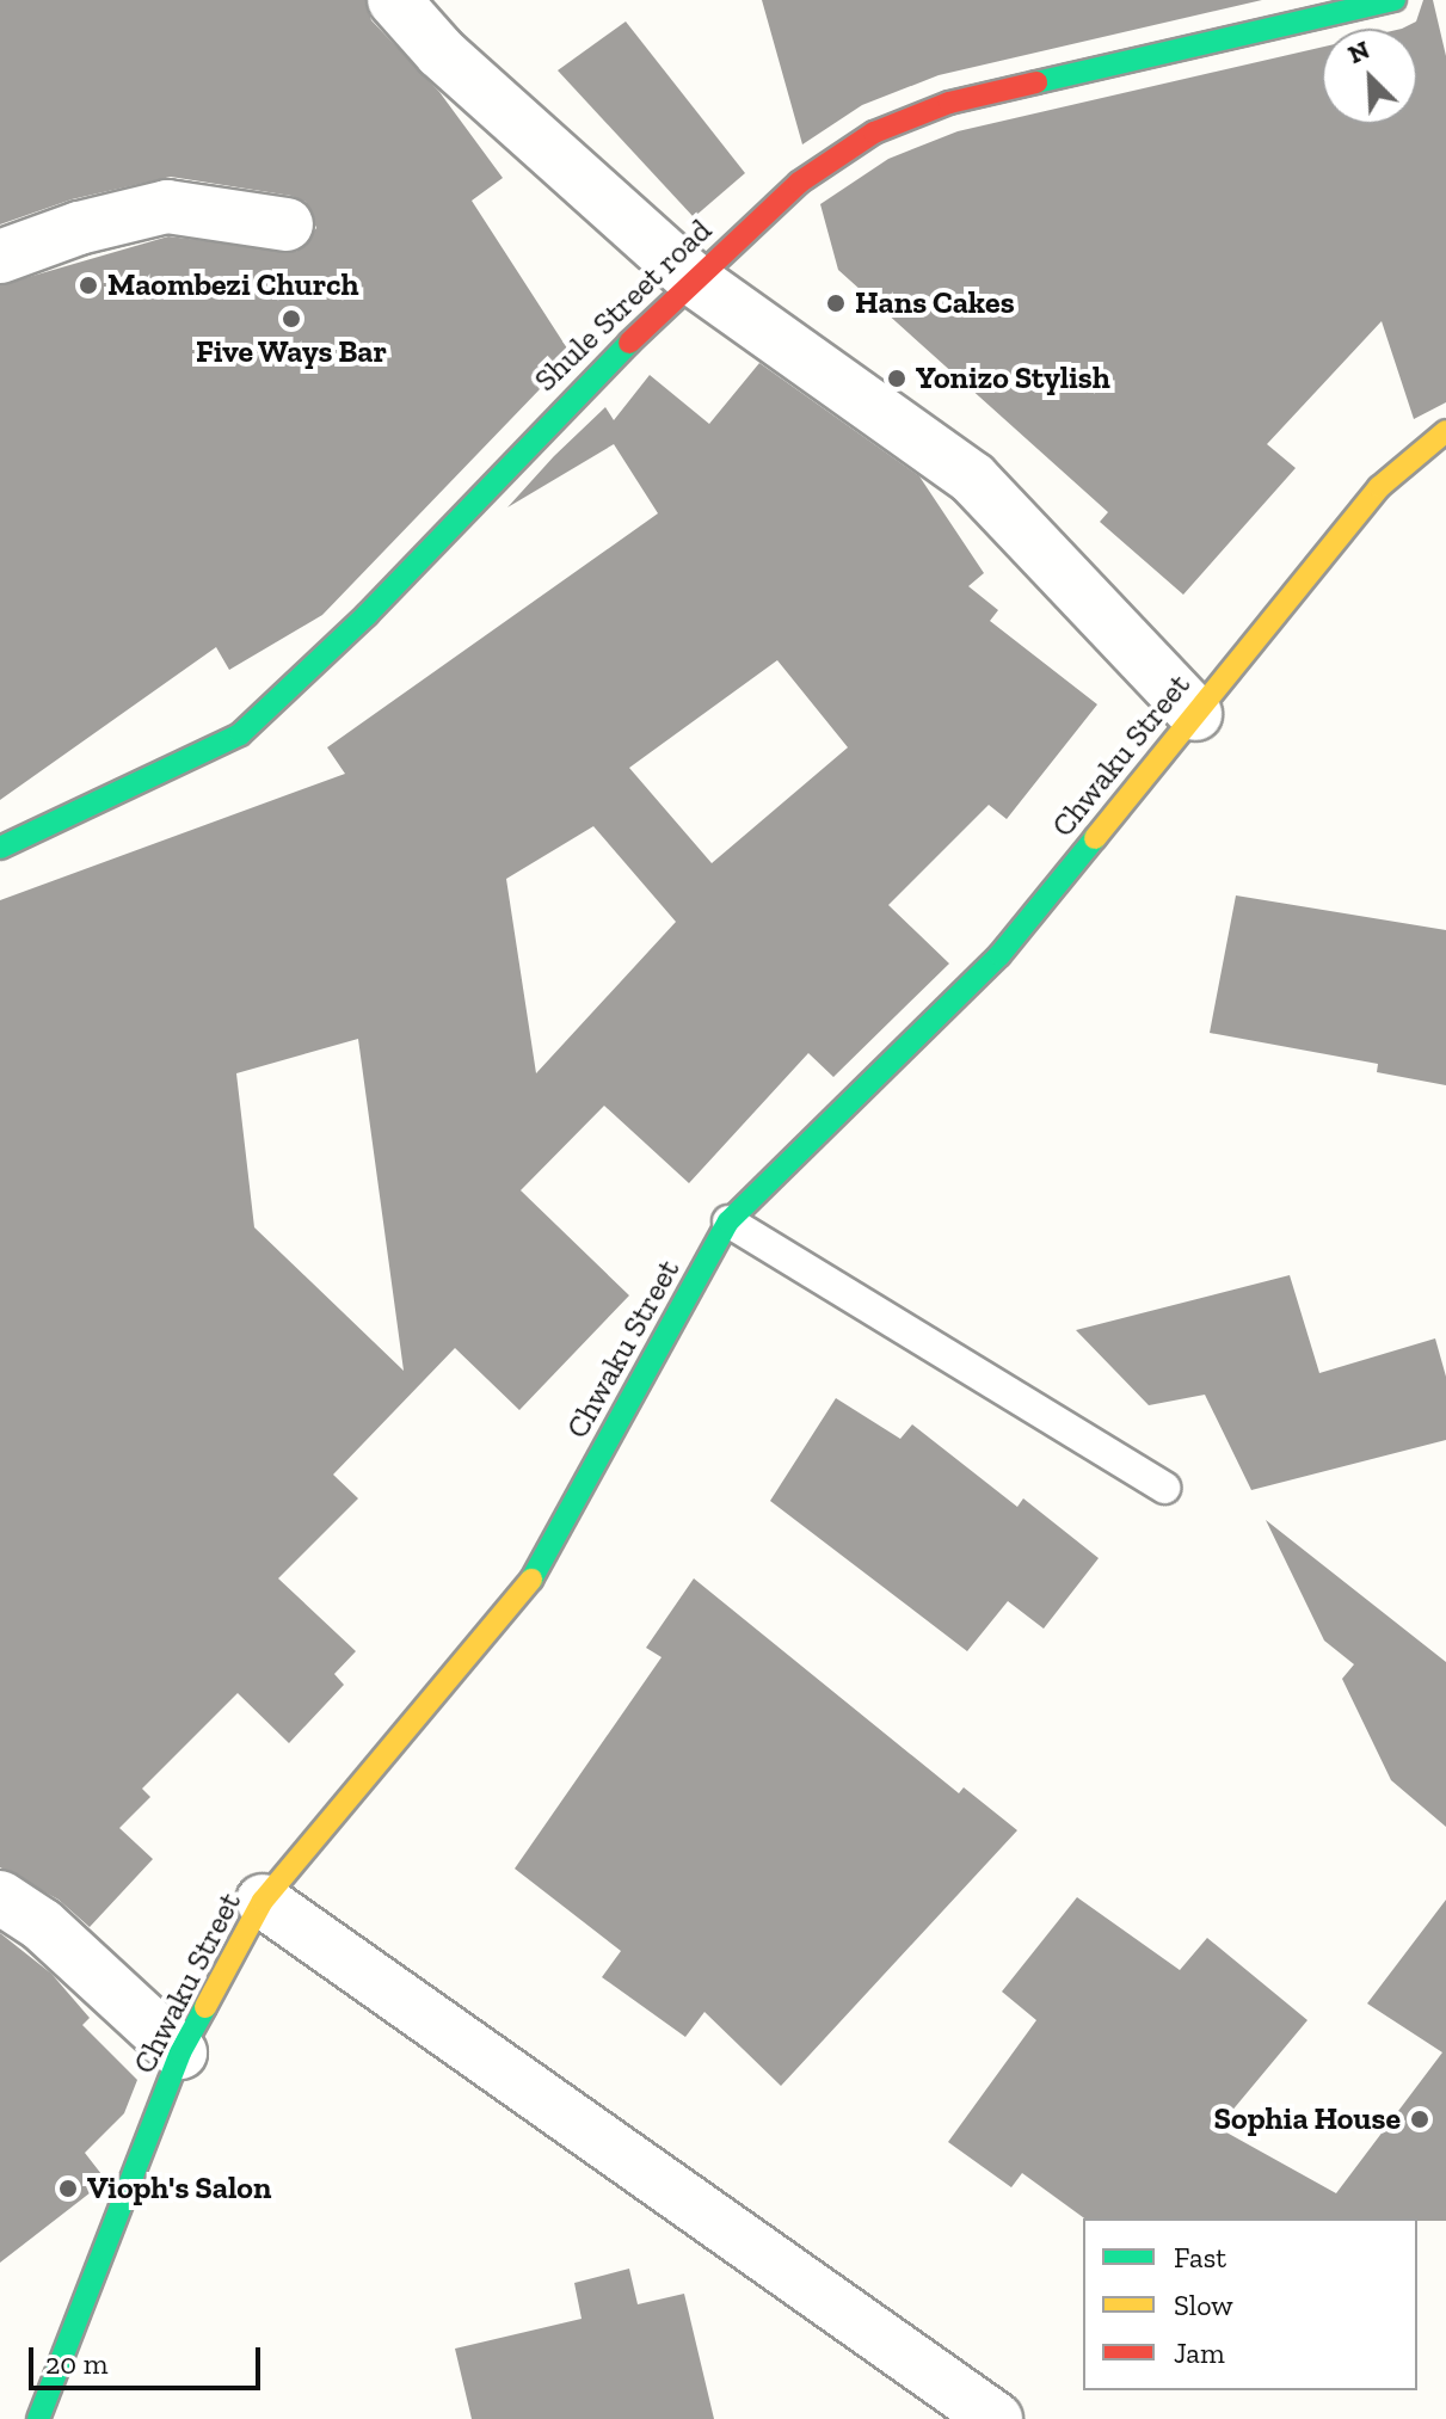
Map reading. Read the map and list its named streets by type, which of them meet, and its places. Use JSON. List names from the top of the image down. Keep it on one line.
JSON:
{"streets":{"main road":["Shule Street road","Chwaku Street"]},"places":["Maombezi Church","Hans Cakes","Five Ways Bar","Yonizo Stylish","Sophia House","Vioph's Salon"],"legend":["Fast","Slow","Jam"],"scale_bar":"20 m","north":"top left"}
